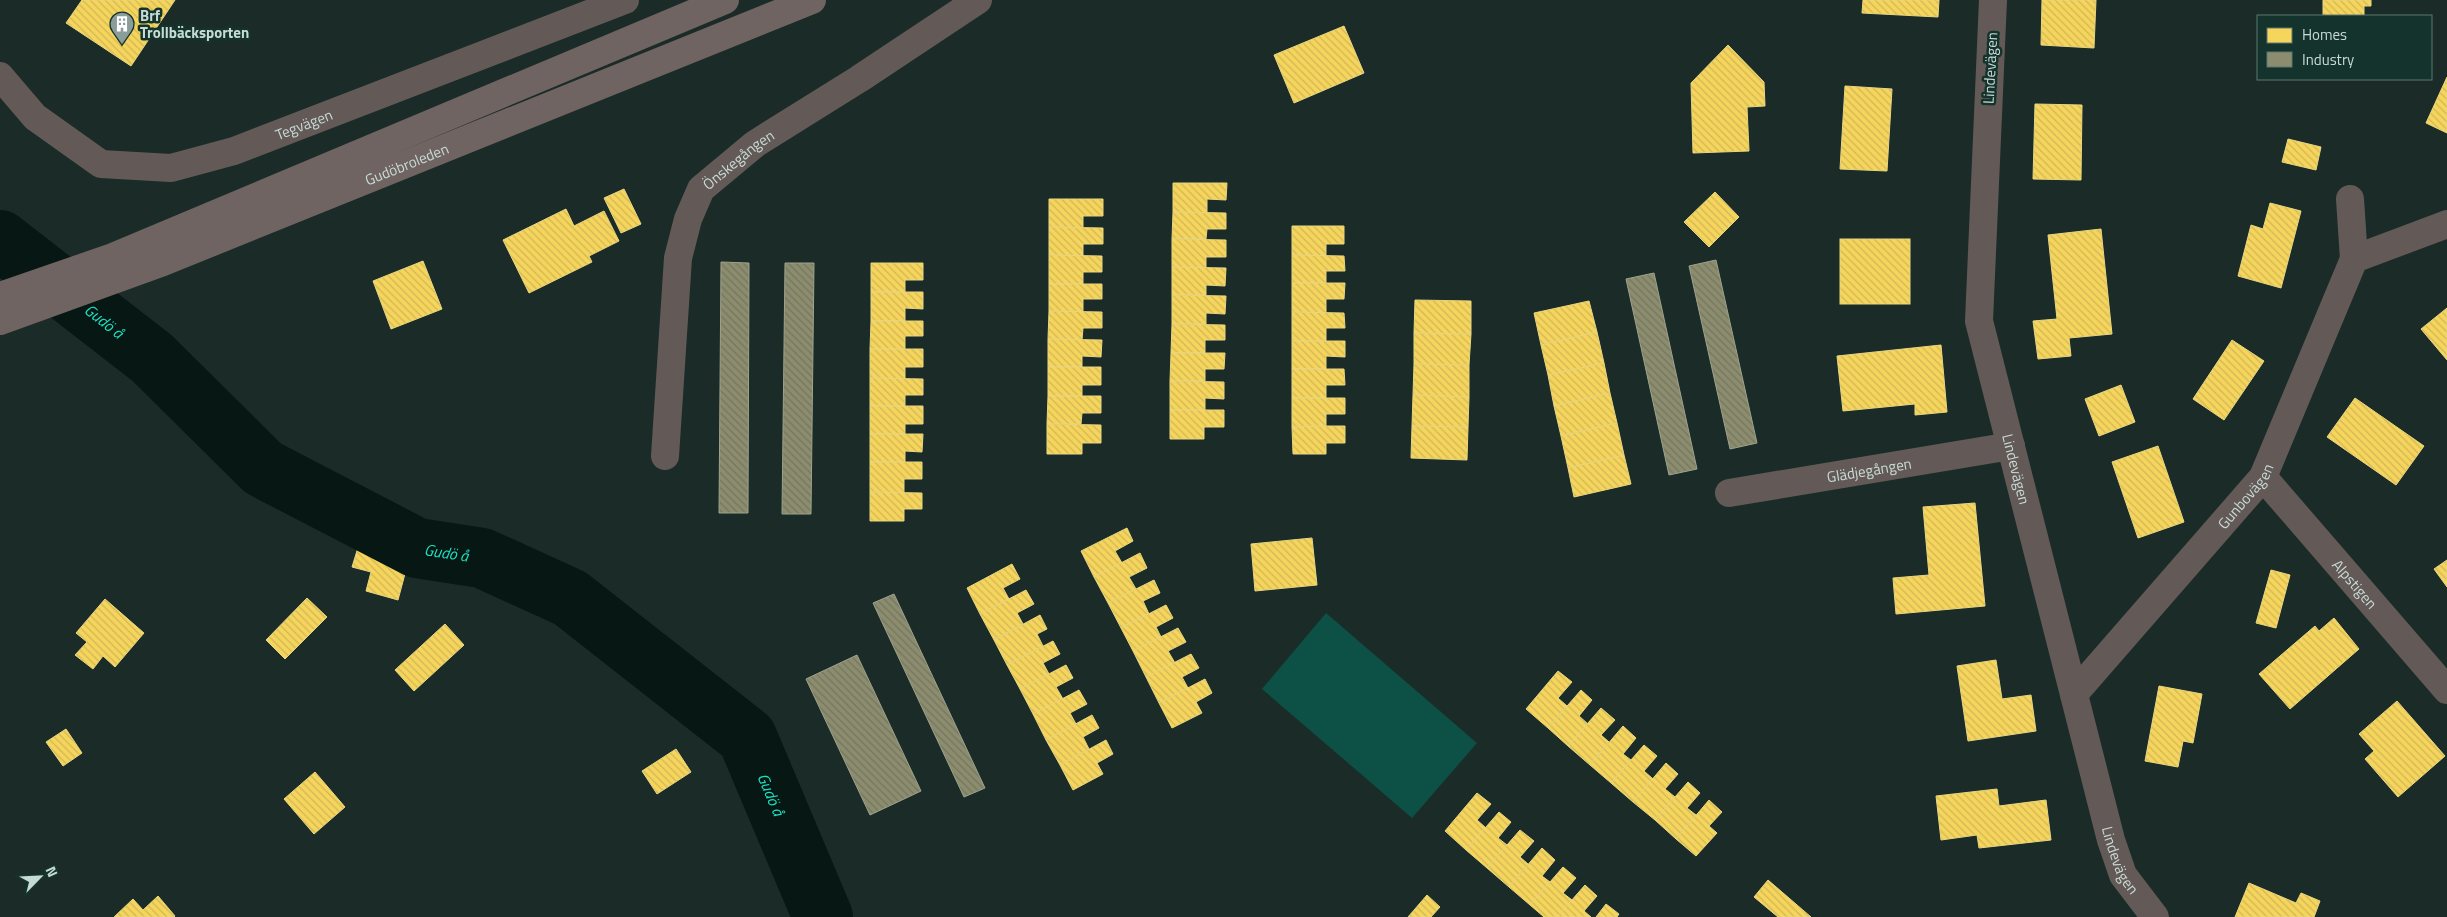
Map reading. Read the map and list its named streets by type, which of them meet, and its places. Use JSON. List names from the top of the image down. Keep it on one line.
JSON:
{"streets":{"main road":["Gudöbroleden"],"street":["Lindevägen","Tegvägen","Önskegången","Glädjegången","Gunbovägen","Alpstigen"]},"crossings":[["Lindevägen","Glädjegången"],["Lindevägen","Gunbovägen"],["Gunbovägen","Alpstigen"]],"water":["Gudö å"],"places":{"building":["Brf Trollbäcksporten"]},"legend":["Homes","Industry"],"north":"top right"}
